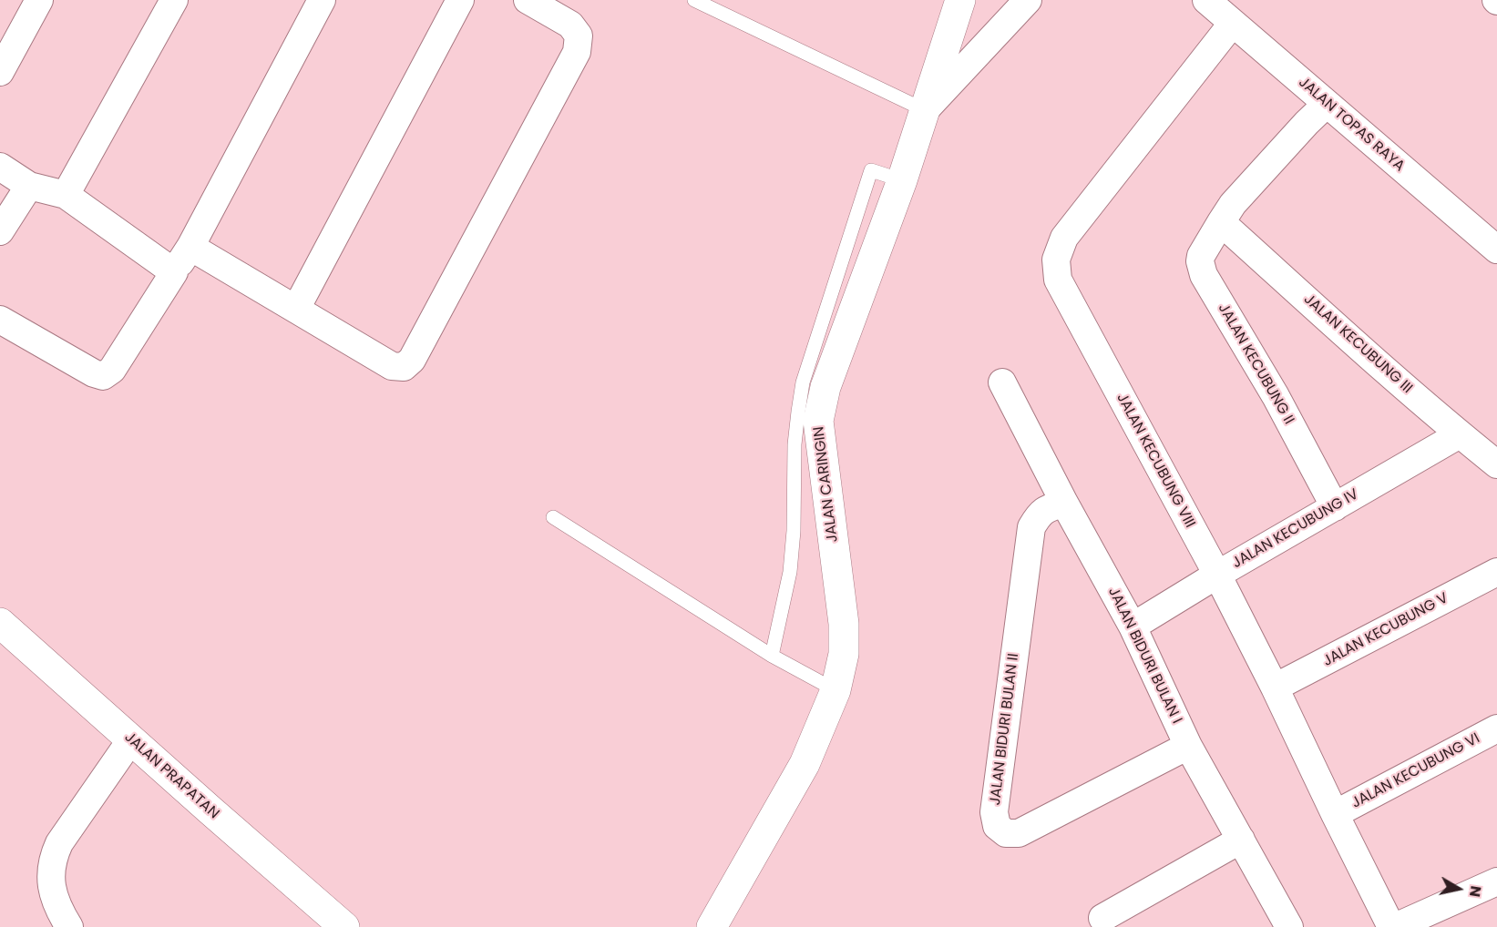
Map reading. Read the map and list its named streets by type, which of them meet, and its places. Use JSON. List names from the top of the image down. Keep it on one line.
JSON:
{"streets":{"main road":["JALAN CARINGIN","JALAN PRAPATAN"],"street":["JALAN TOPAS RAYA","JALAN KECUBUNG III","JALAN KECUBUNG II","JALAN KECUBUNG VIII","JALAN KECUBUNG IV","JALAN KECUBUNG V","JALAN BIDURI BULAN I","JALAN BIDURI BULAN II","JALAN KECUBUNG VI"]},"crossings":[["JALAN TOPAS RAYA","JALAN KECUBUNG II"],["JALAN TOPAS RAYA","JALAN KECUBUNG VIII"],["JALAN KECUBUNG III","JALAN KECUBUNG II"],["JALAN KECUBUNG III","JALAN KECUBUNG IV"],["JALAN KECUBUNG II","JALAN KECUBUNG IV"],["JALAN KECUBUNG VIII","JALAN KECUBUNG IV"],["JALAN KECUBUNG VIII","JALAN KECUBUNG V"],["JALAN KECUBUNG VIII","JALAN KECUBUNG VI"],["JALAN KECUBUNG IV","JALAN BIDURI BULAN I"],["JALAN BIDURI BULAN I","JALAN BIDURI BULAN II"]],"north":"right"}
